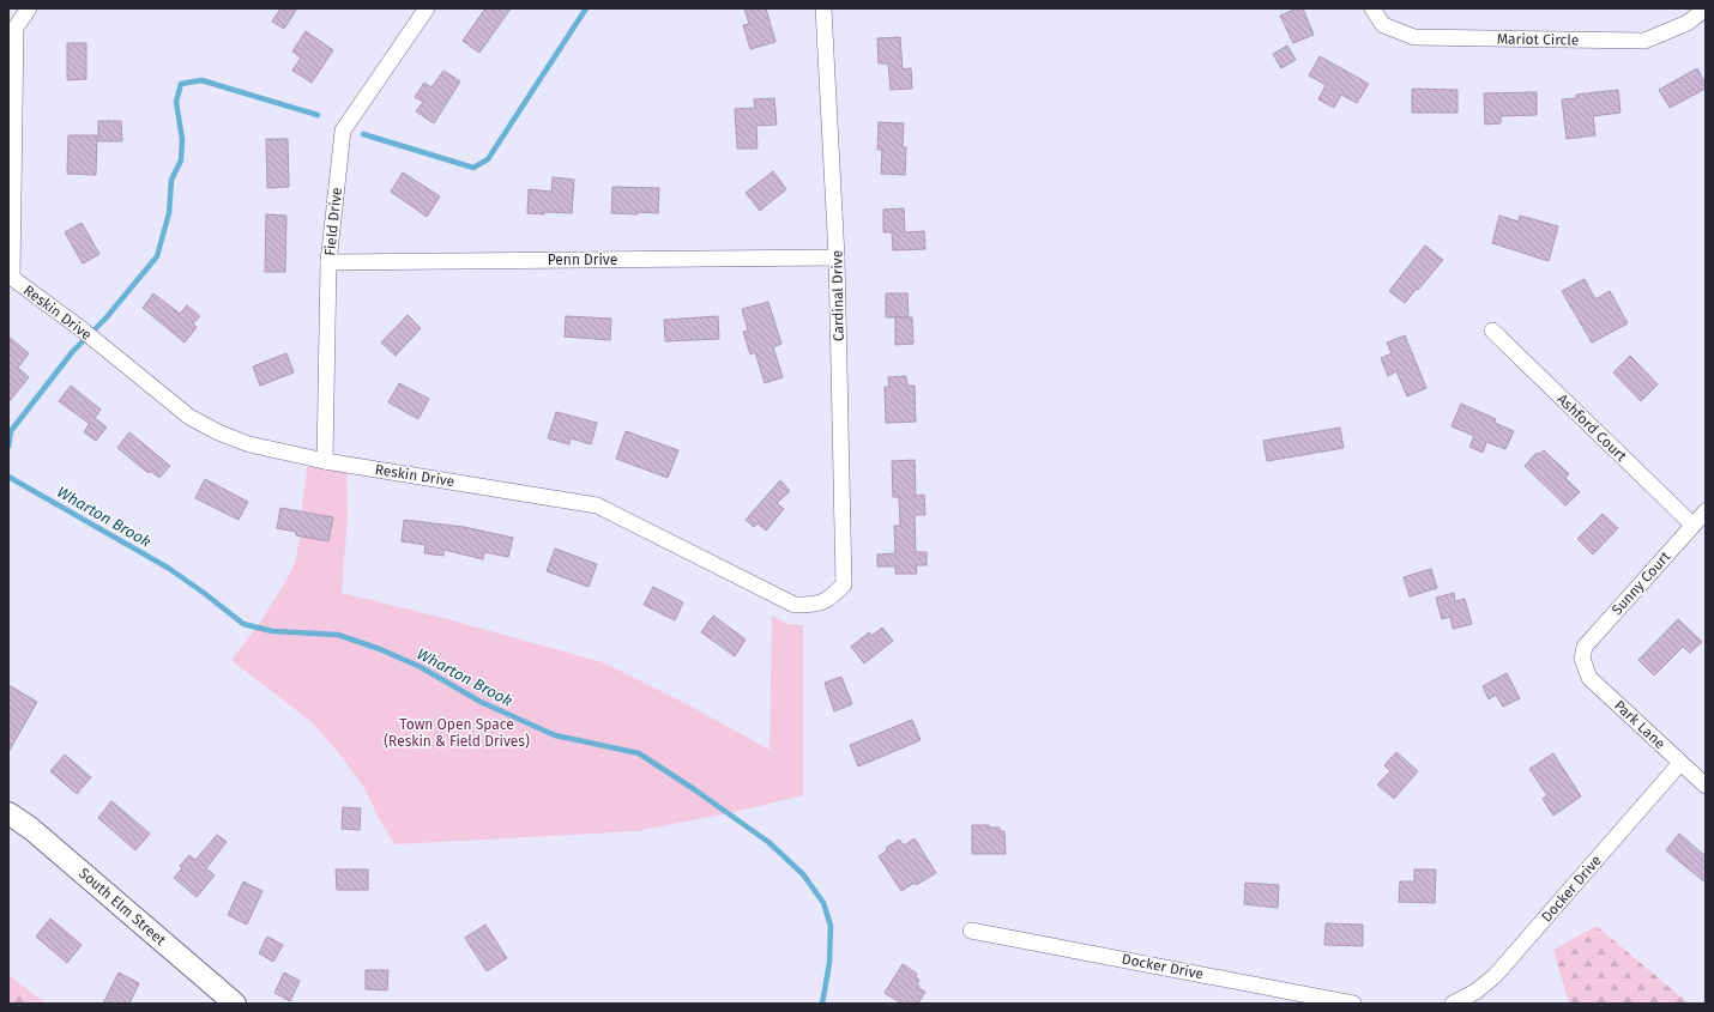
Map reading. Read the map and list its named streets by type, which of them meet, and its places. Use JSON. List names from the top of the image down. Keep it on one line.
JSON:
{"streets":{"main road":["South Elm Street"],"street":["Mariot Circle","Field Drive","Penn Drive","Cardinal Drive","Reskin Drive","Ashford Court","Sunny Court","Park Lane","Docker Drive"]},"crossings":[["Field Drive","Penn Drive"],["Field Drive","Reskin Drive"],["Penn Drive","Cardinal Drive"],["Cardinal Drive","Reskin Drive"],["Ashford Court","Sunny Court"],["Sunny Court","Park Lane"],["Park Lane","Docker Drive"]],"water":["Wharton Brook"],"parks":["Town Open Space (Reskin & Field Drives)"]}
